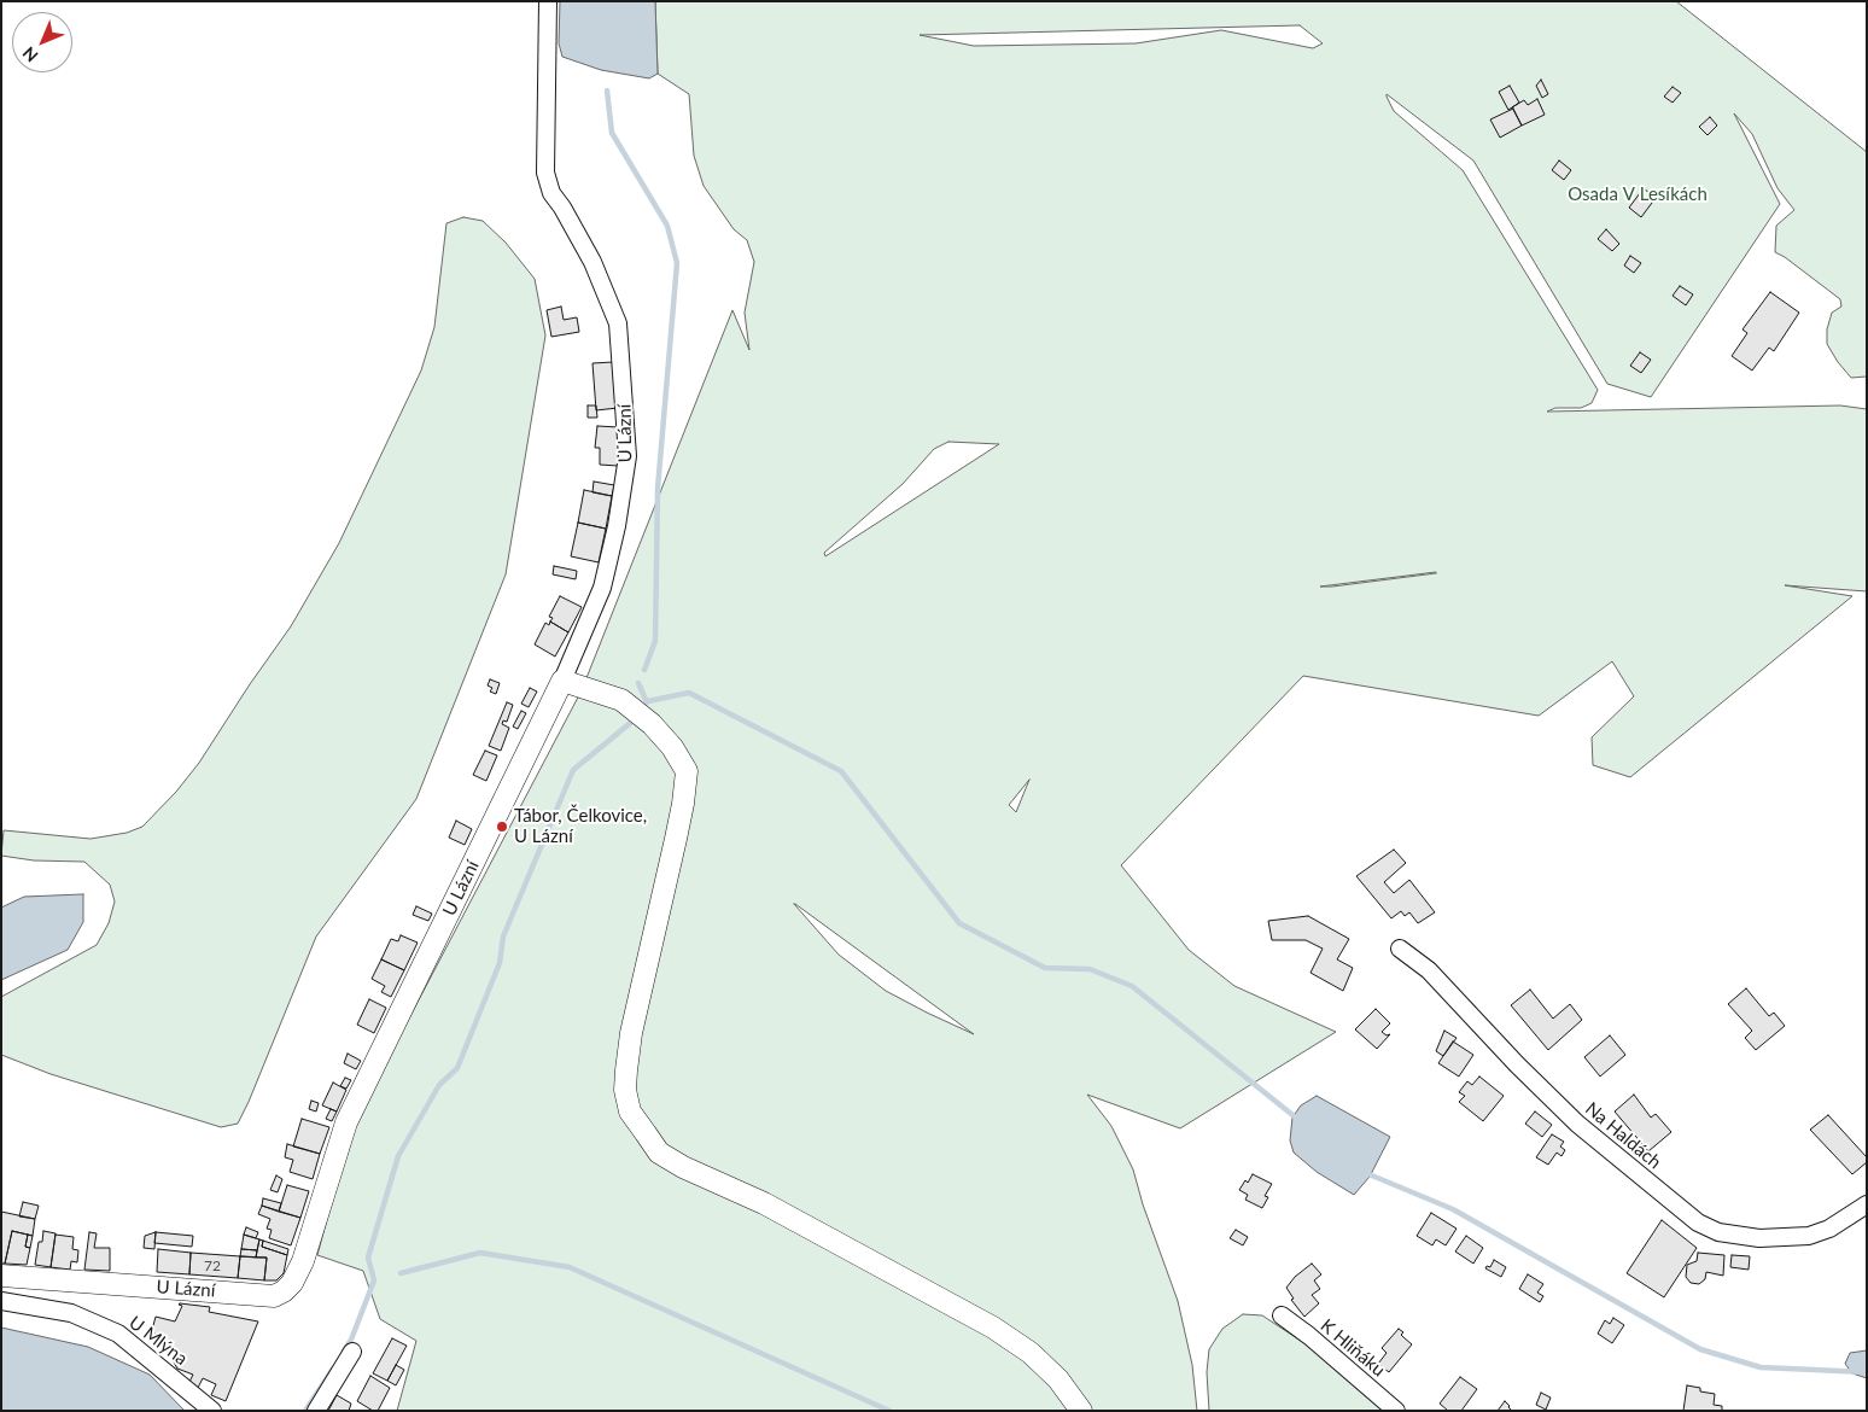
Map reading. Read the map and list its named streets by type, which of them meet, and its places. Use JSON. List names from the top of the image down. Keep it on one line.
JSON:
{"streets":{"street":["U Lázní","Na Haldách","U Mlýna","K Hliňáku"]},"parks":["Osada V Lesíkách"],"places":["Tábor, Čelkovice, U Lázní"],"house_numbers":["72"],"north":"bottom left"}
